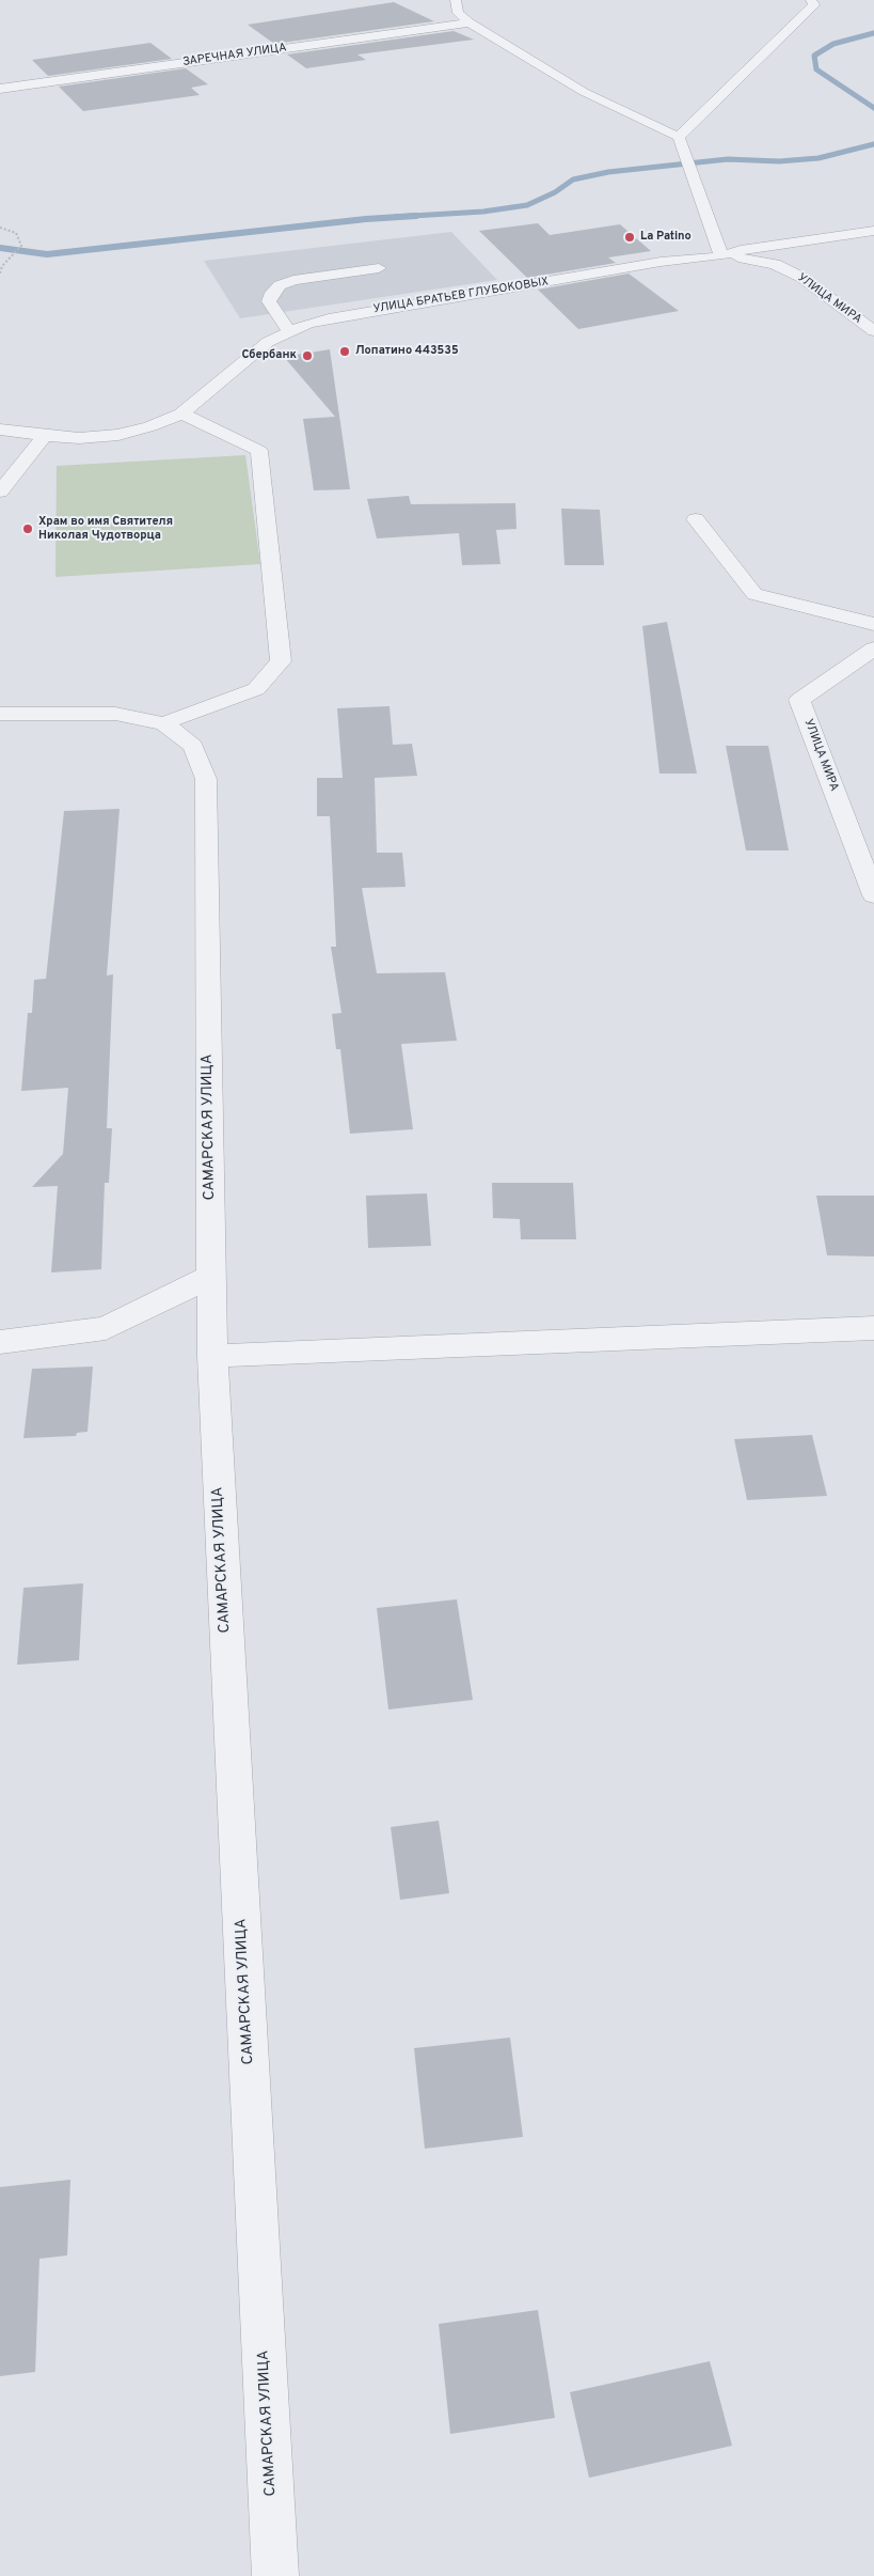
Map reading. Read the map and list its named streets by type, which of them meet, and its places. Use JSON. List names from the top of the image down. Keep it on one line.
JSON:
{"streets":{"street":["ЗАРЕЧНАЯ УЛИЦА","УЛИЦА БРАТЬЕВ ГЛУБОКОВЫХ","УЛИЦА МИРА","САМАРСКАЯ УЛИЦА"]},"crossings":[["УЛИЦА БРАТЬЕВ ГЛУБОКОВЫХ","УЛИЦА МИРА"]],"places":["La Patino","Лопатино 443535","Сбербанк","Храм во имя Святителя Николая Чудотворца"]}
